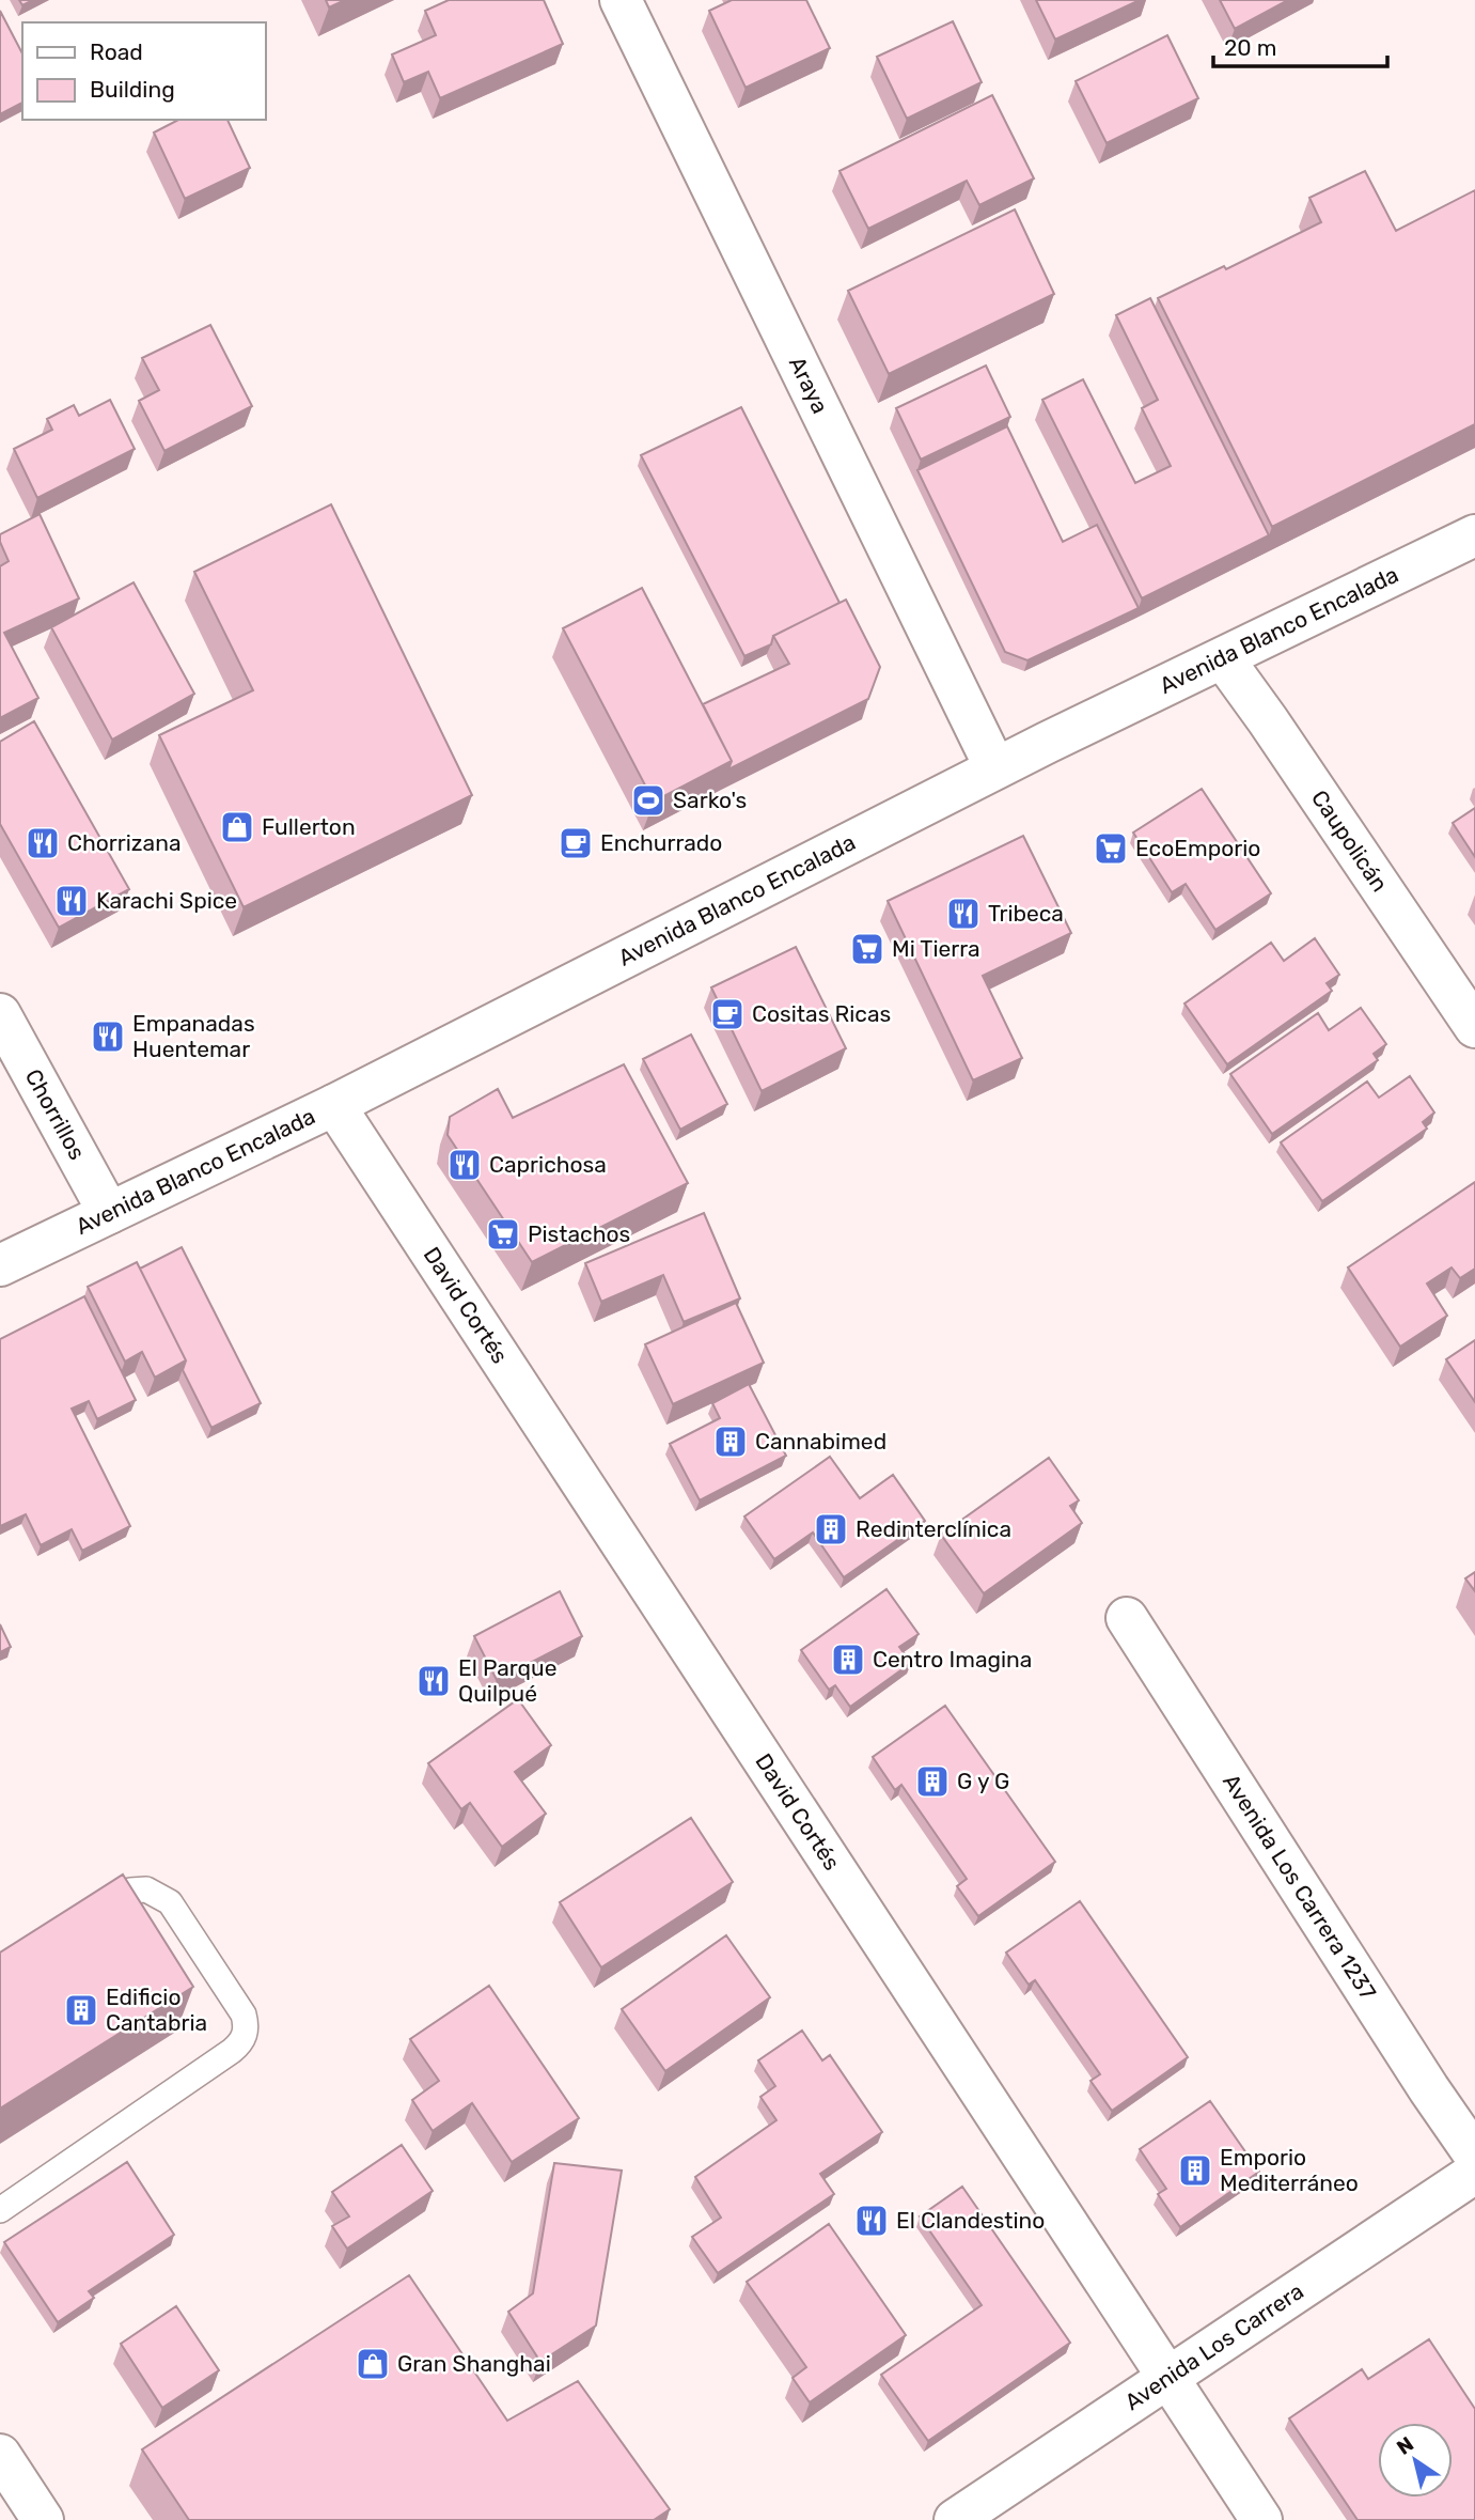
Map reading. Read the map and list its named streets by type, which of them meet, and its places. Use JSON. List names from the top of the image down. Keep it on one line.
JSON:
{"streets":{"street":["Araya","Avenida Blanco Encalada","Caupolicán","Chorrillos","David Cortés","Avenida Los Carrera 1237","Avenida Los Carrera"]},"crossings":[["Araya","Avenida Blanco Encalada"],["Avenida Blanco Encalada","Caupolicán"],["Avenida Blanco Encalada","Chorrillos"],["Avenida Blanco Encalada","David Cortés"],["David Cortés","Avenida Los Carrera"]],"places":{"sports":["Sarko's"],"shop":["Fullerton","Gran Shanghai"],"restaurant":["Chorrizana","Karachi Spice","Tribeca","Empanadas Huentemar","Caprichosa","El Parque Quilpué","El Clandestino"],"cafe":["Enchurrado","Cositas Ricas"],"supermarket":["EcoEmporio","Mi Tierra","Pistachos"],"building":["Cannabimed","Redinterclínica","Centro Imagina","G y G","Edificio Cantabria","Emporio Mediterráneo"]},"legend":["Road","Building"],"scale_bar":"20 m","north":"top left"}
